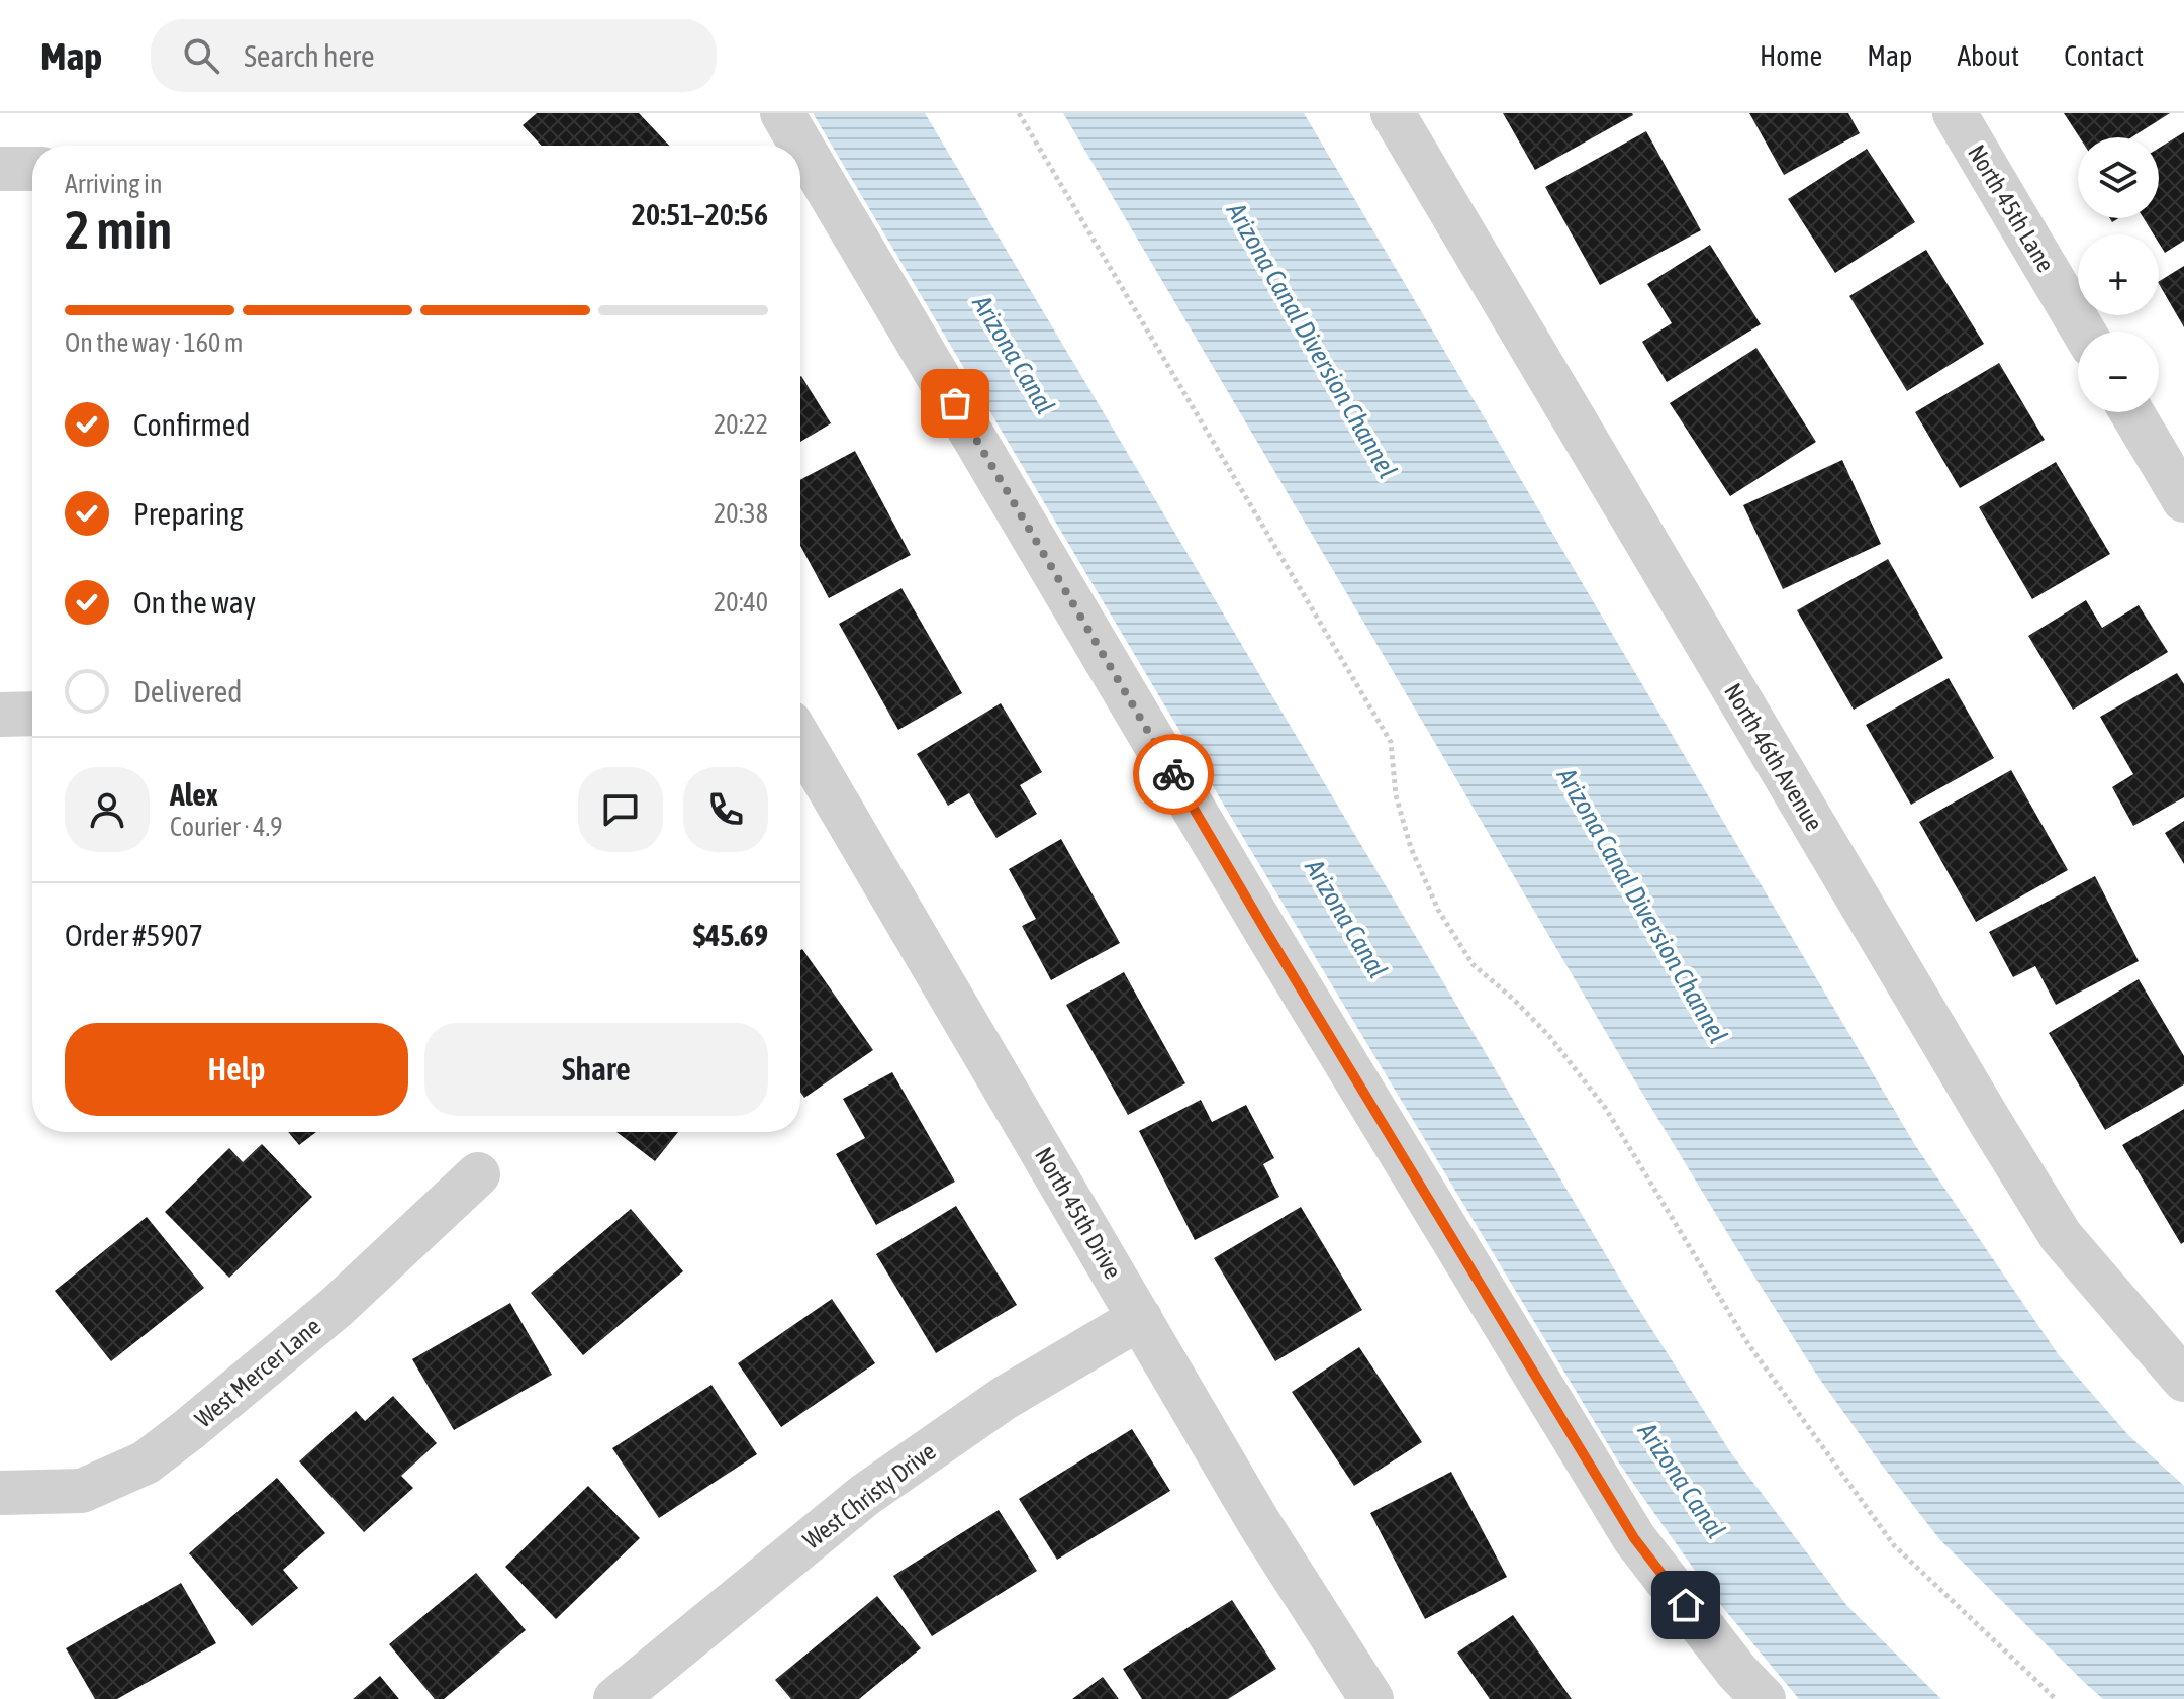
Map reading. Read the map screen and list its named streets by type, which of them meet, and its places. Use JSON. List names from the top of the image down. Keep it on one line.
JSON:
{"streets":{"street":["North 45th Lane","North 46th Avenue","North 45th Drive","West Mercer Lane","West Christy Drive"]},"crossings":[["North 45th Drive","West Christy Drive"]],"water":["Arizona Canal Diversion Channel","Arizona Canal"],"page":{"header":"Map","search":"Search here","nav":["Home","Map","About","Contact"],"map_buttons":["+","−"],"heading":["2 min","Arriving in","20:51–20:56"],"panel":["Alex","Courier · 4.9","Order #5907","$45.69"],"bar":"On the way · 160 m","list":[["Confirmed","20:22"],["Preparing","20:38"],["On the way","20:40"],"Delivered"],"buttons":["Help","Share"]}}
